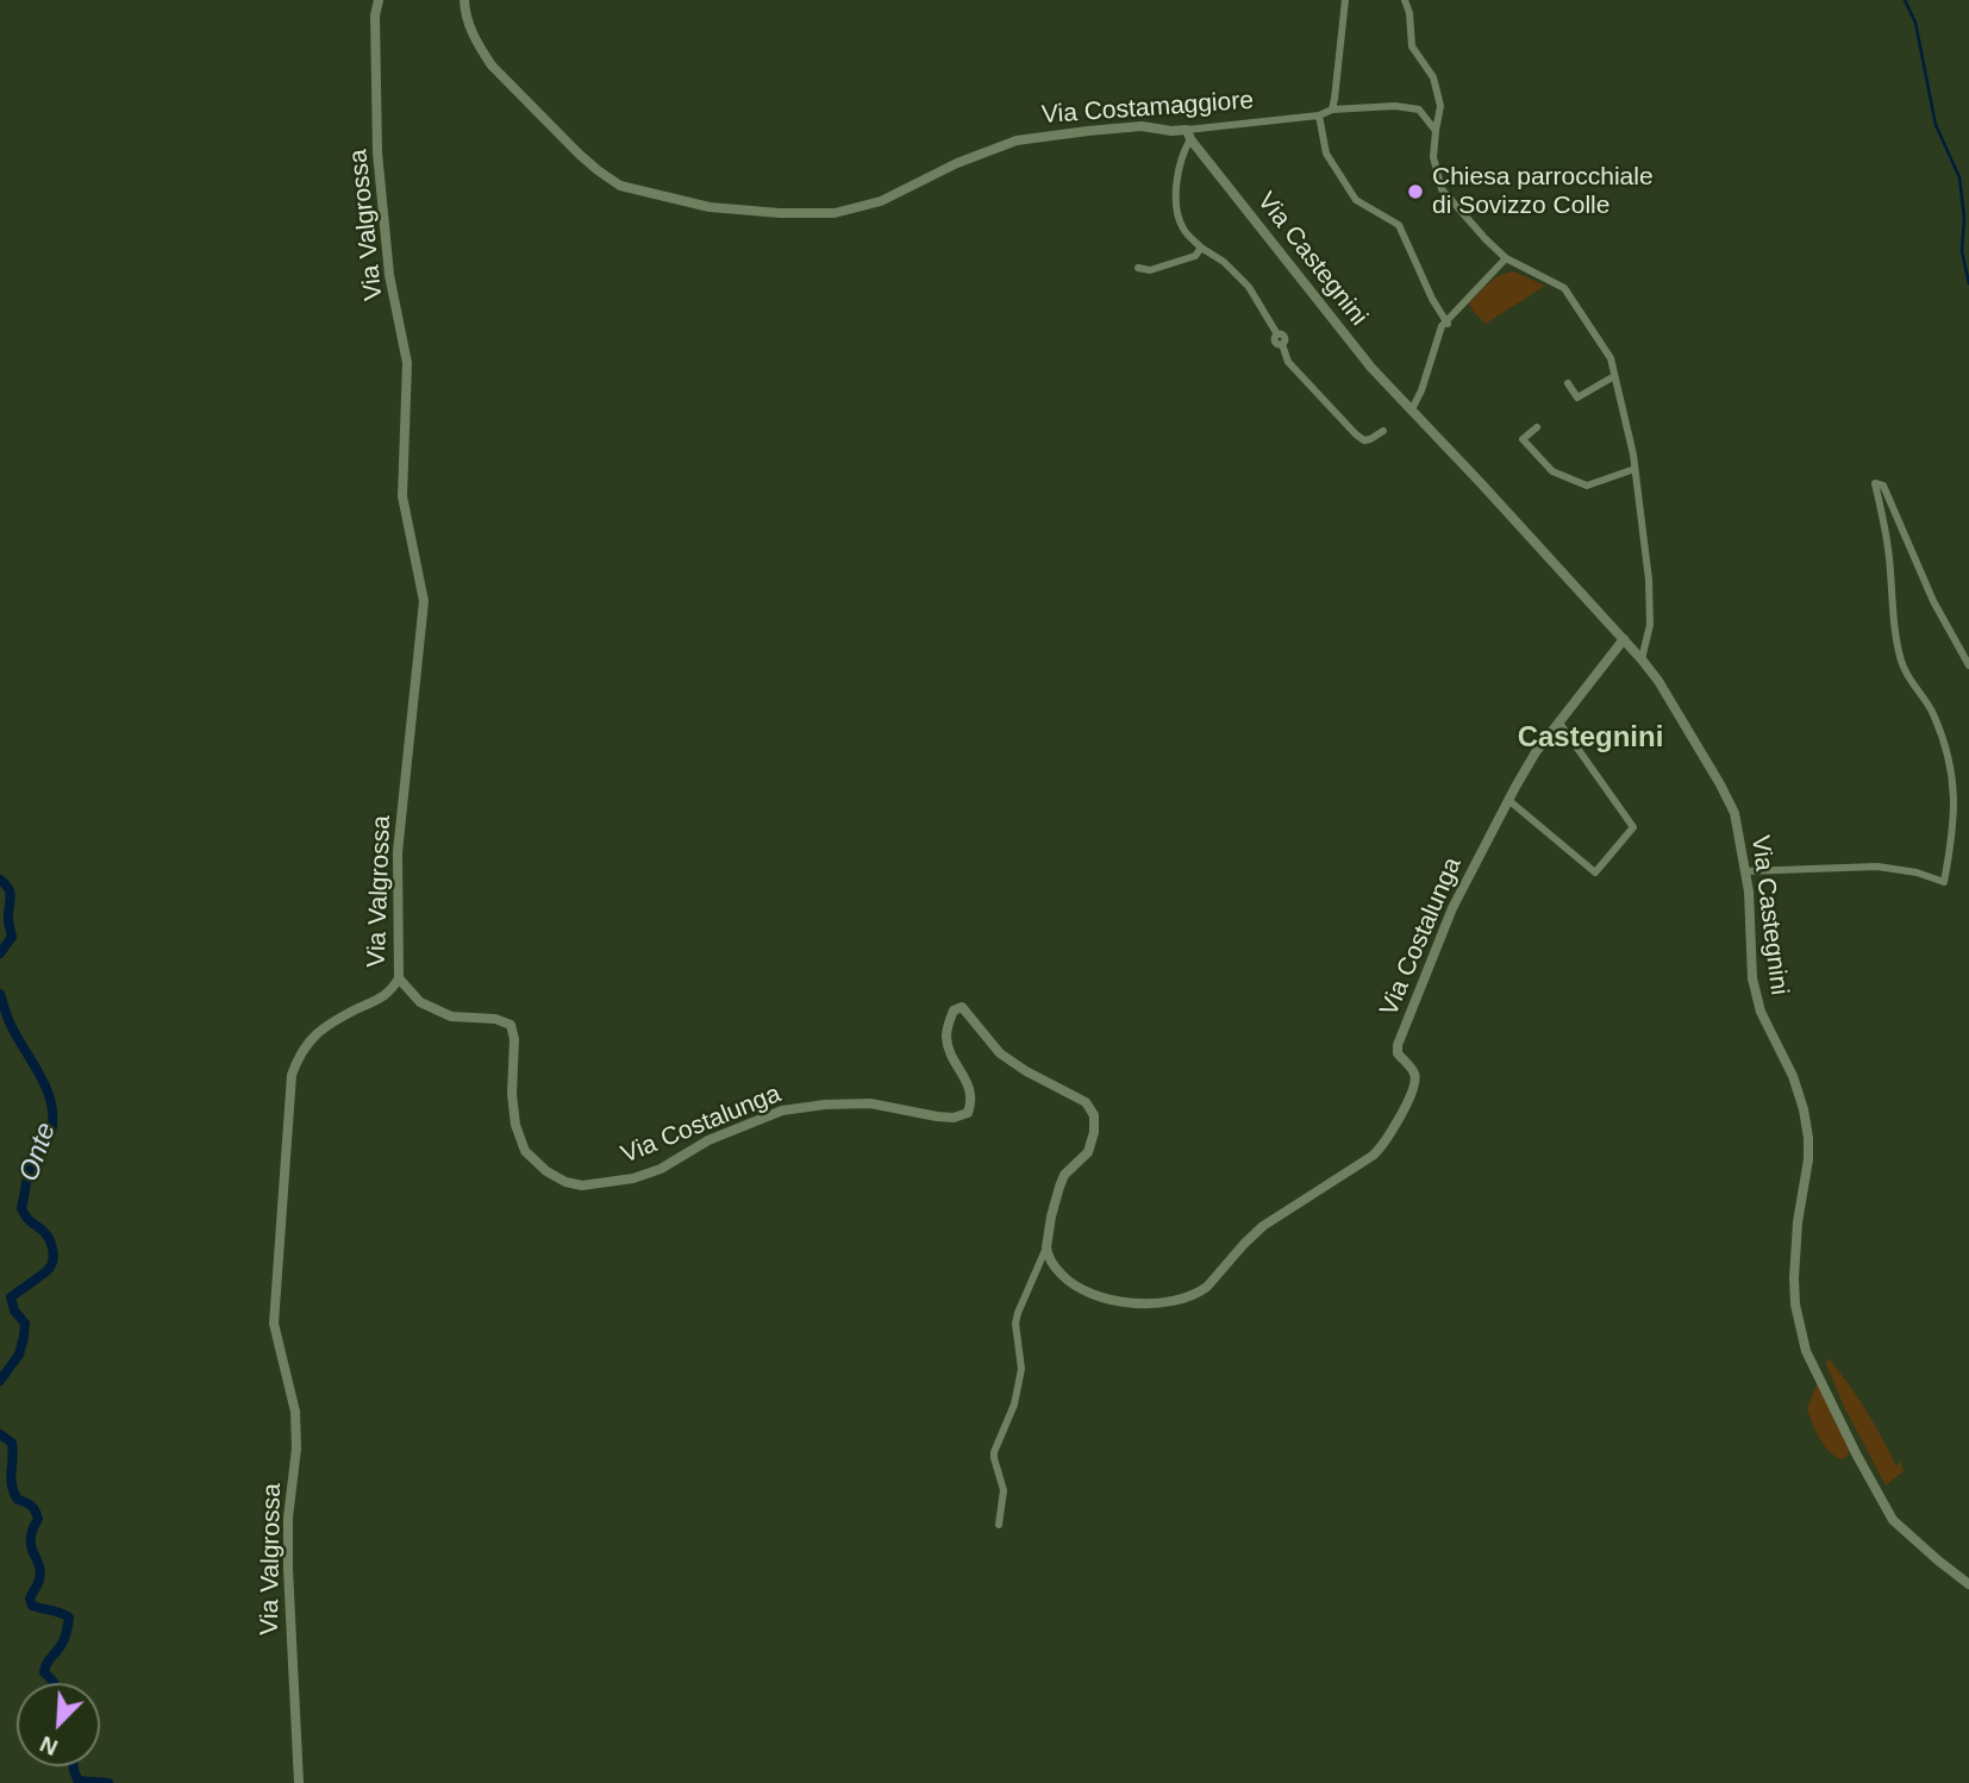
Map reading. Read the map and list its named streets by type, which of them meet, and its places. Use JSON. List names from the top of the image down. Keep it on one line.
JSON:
{"streets":{"street":["Via Costamaggiore","Via Valgrossa","Via Castegnini","Via Costalunga"]},"crossings":[["Via Costamaggiore","Via Castegnini"],["Via Valgrossa","Via Costalunga"],["Via Castegnini","Via Costalunga"]],"districts":["Castegnini"],"water":["Onte"],"places":["Chiesa parrocchiale di Sovizzo Colle"],"north":"bottom left"}
